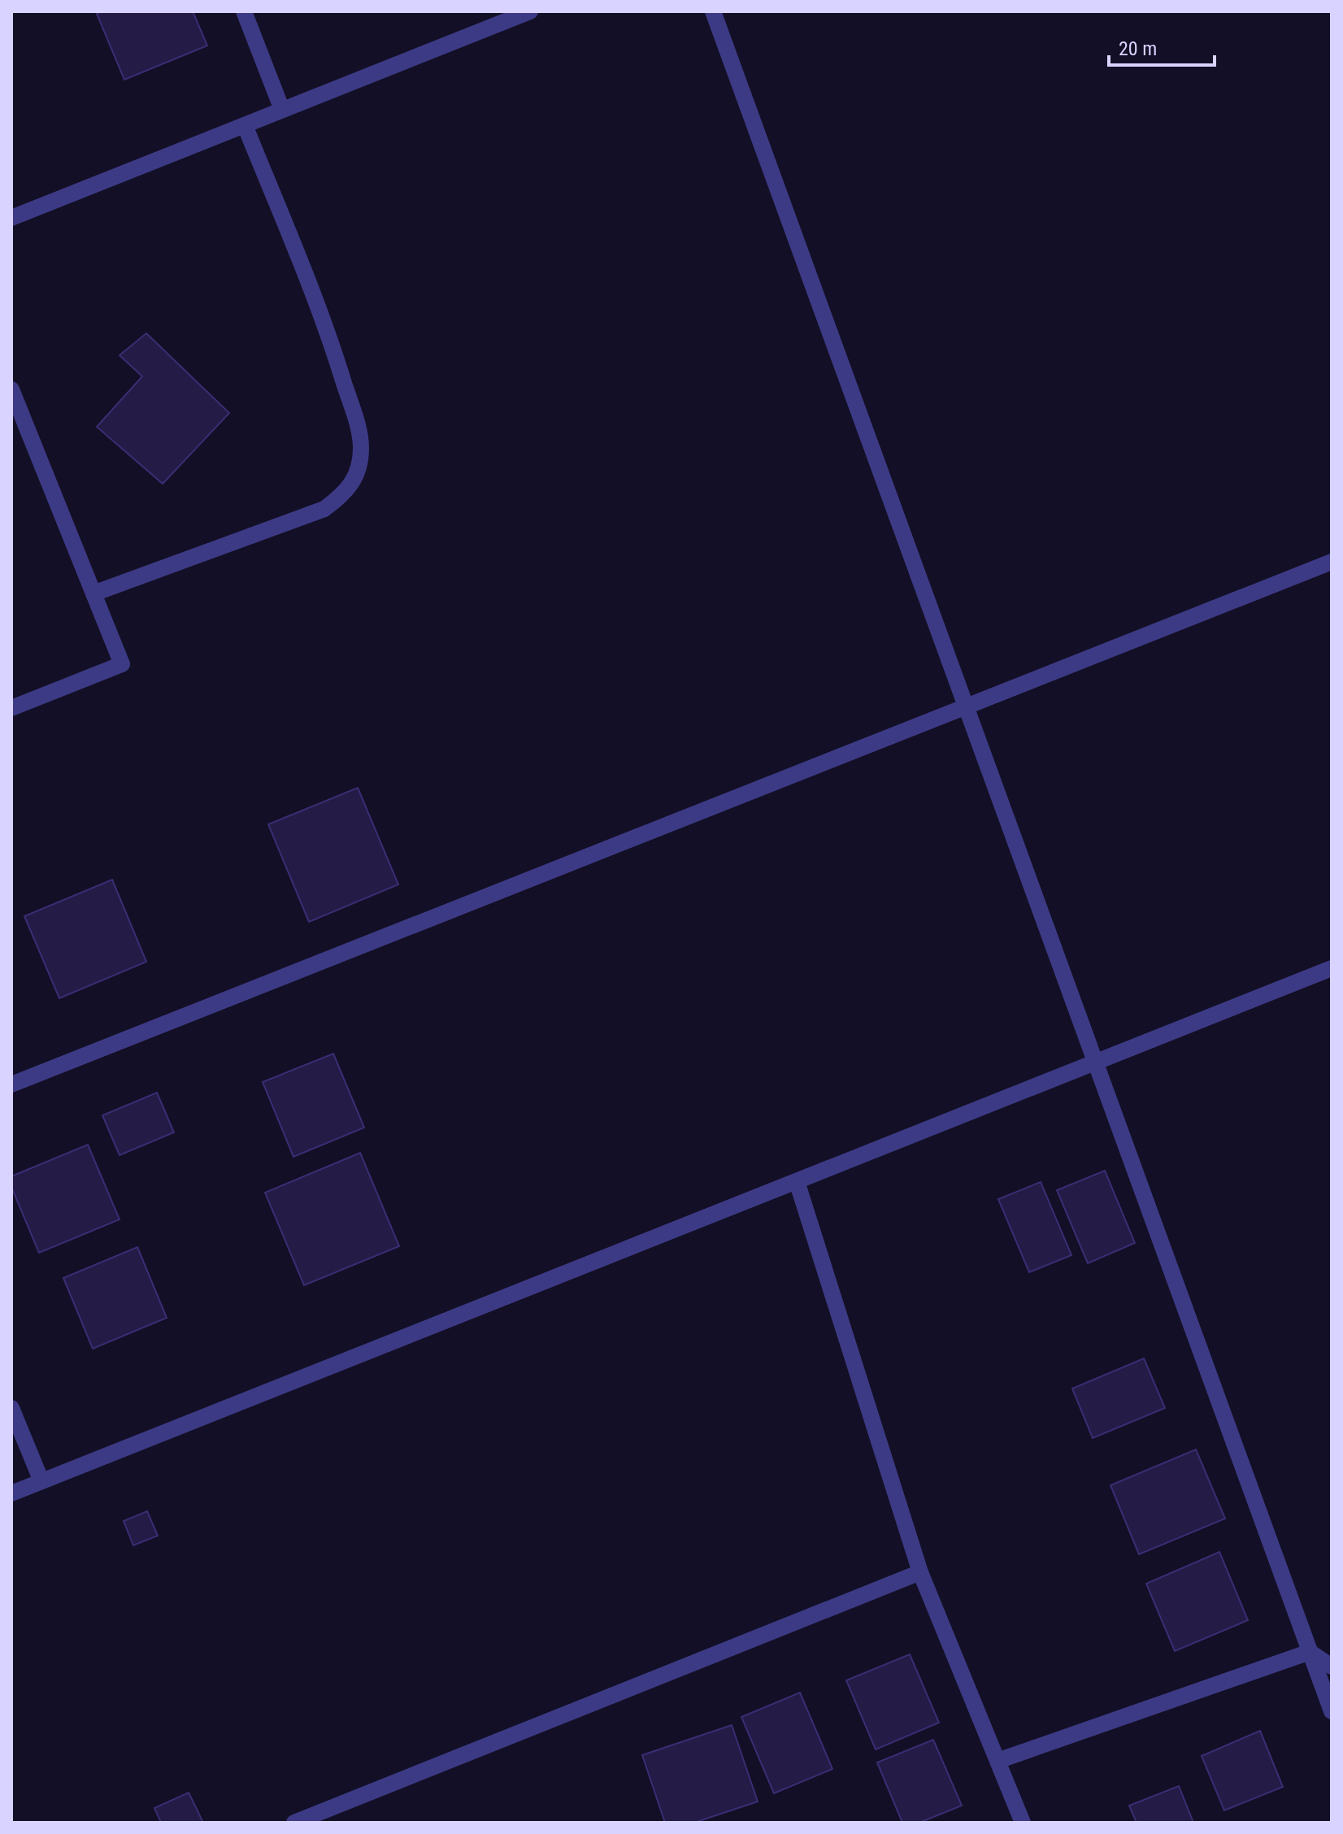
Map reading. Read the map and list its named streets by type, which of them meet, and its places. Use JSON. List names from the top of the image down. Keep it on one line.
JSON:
{"scale_bar":"20 m"}
